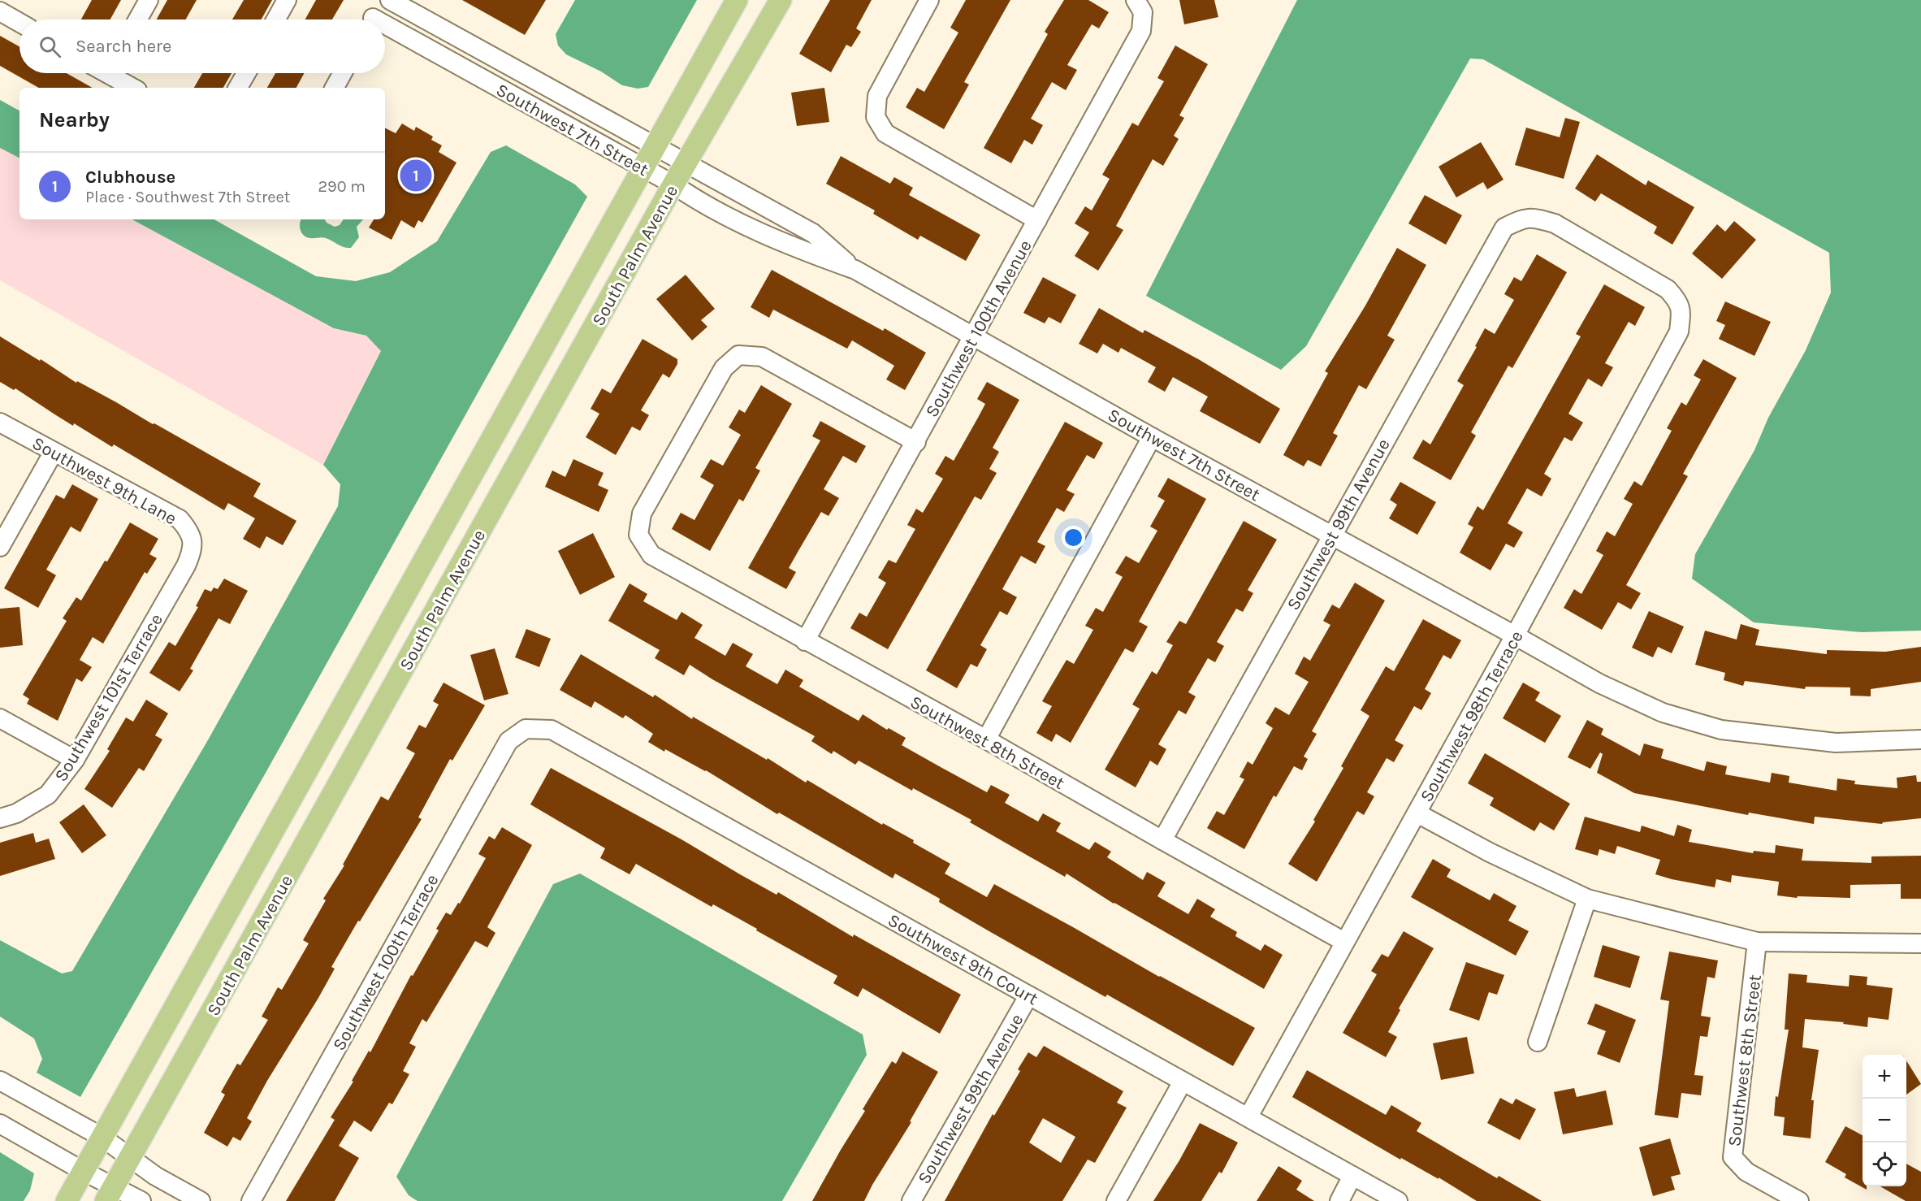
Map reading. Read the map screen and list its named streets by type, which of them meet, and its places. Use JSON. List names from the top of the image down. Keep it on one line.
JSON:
{"streets":{"main road":["South Palm Avenue"],"street":["Southwest 7th Street","Southwest 100th Avenue","Southwest 9th Lane","Southwest 99th Avenue","Southwest 101st Terrace","Southwest 98th Terrace","Southwest 8th Street","Southwest 9th Court","Southwest 100th Terrace"]},"crossings":[["Southwest 7th Street","South Palm Avenue"],["Southwest 7th Street","Southwest 100th Avenue"],["Southwest 7th Street","Southwest 99th Avenue"],["Southwest 7th Street","Southwest 98th Terrace"],["Southwest 100th Avenue","Southwest 8th Street"],["Southwest 9th Lane","Southwest 101st Terrace"],["Southwest 99th Avenue","Southwest 98th Terrace"],["Southwest 99th Avenue","Southwest 8th Street"],["Southwest 99th Avenue","Southwest 9th Court"],["Southwest 98th Terrace","Southwest 8th Street"],["Southwest 98th Terrace","Southwest 9th Court"],["Southwest 9th Court","Southwest 100th Terrace"]],"page":{"search":"Search here","heading":"Nearby","list":[{"mark":"1","name":"Clubhouse","note":"Place · Southwest 7th Street","value":"290 m"}],"pins":"1","map_buttons":["+","−"]}}
